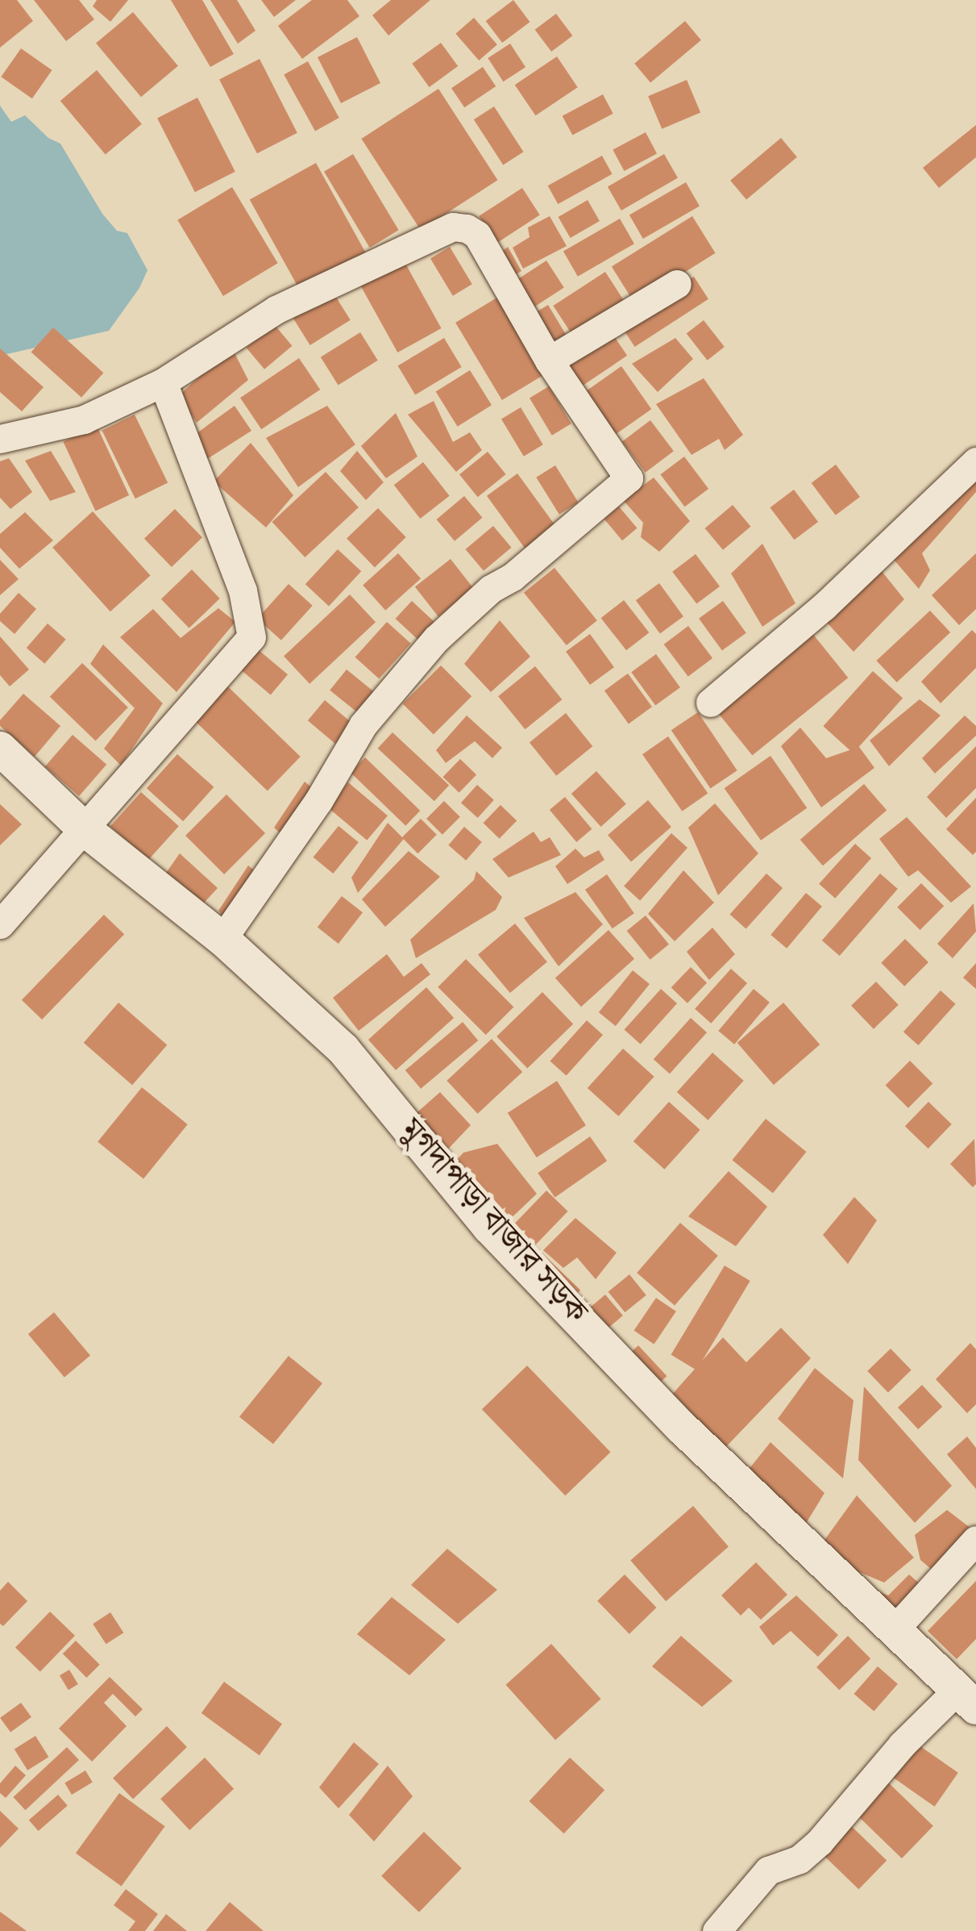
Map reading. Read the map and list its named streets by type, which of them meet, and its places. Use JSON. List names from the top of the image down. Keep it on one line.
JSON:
{"streets":{"street":["মুগদাপাড়া বাজার সড়ক"]}}
